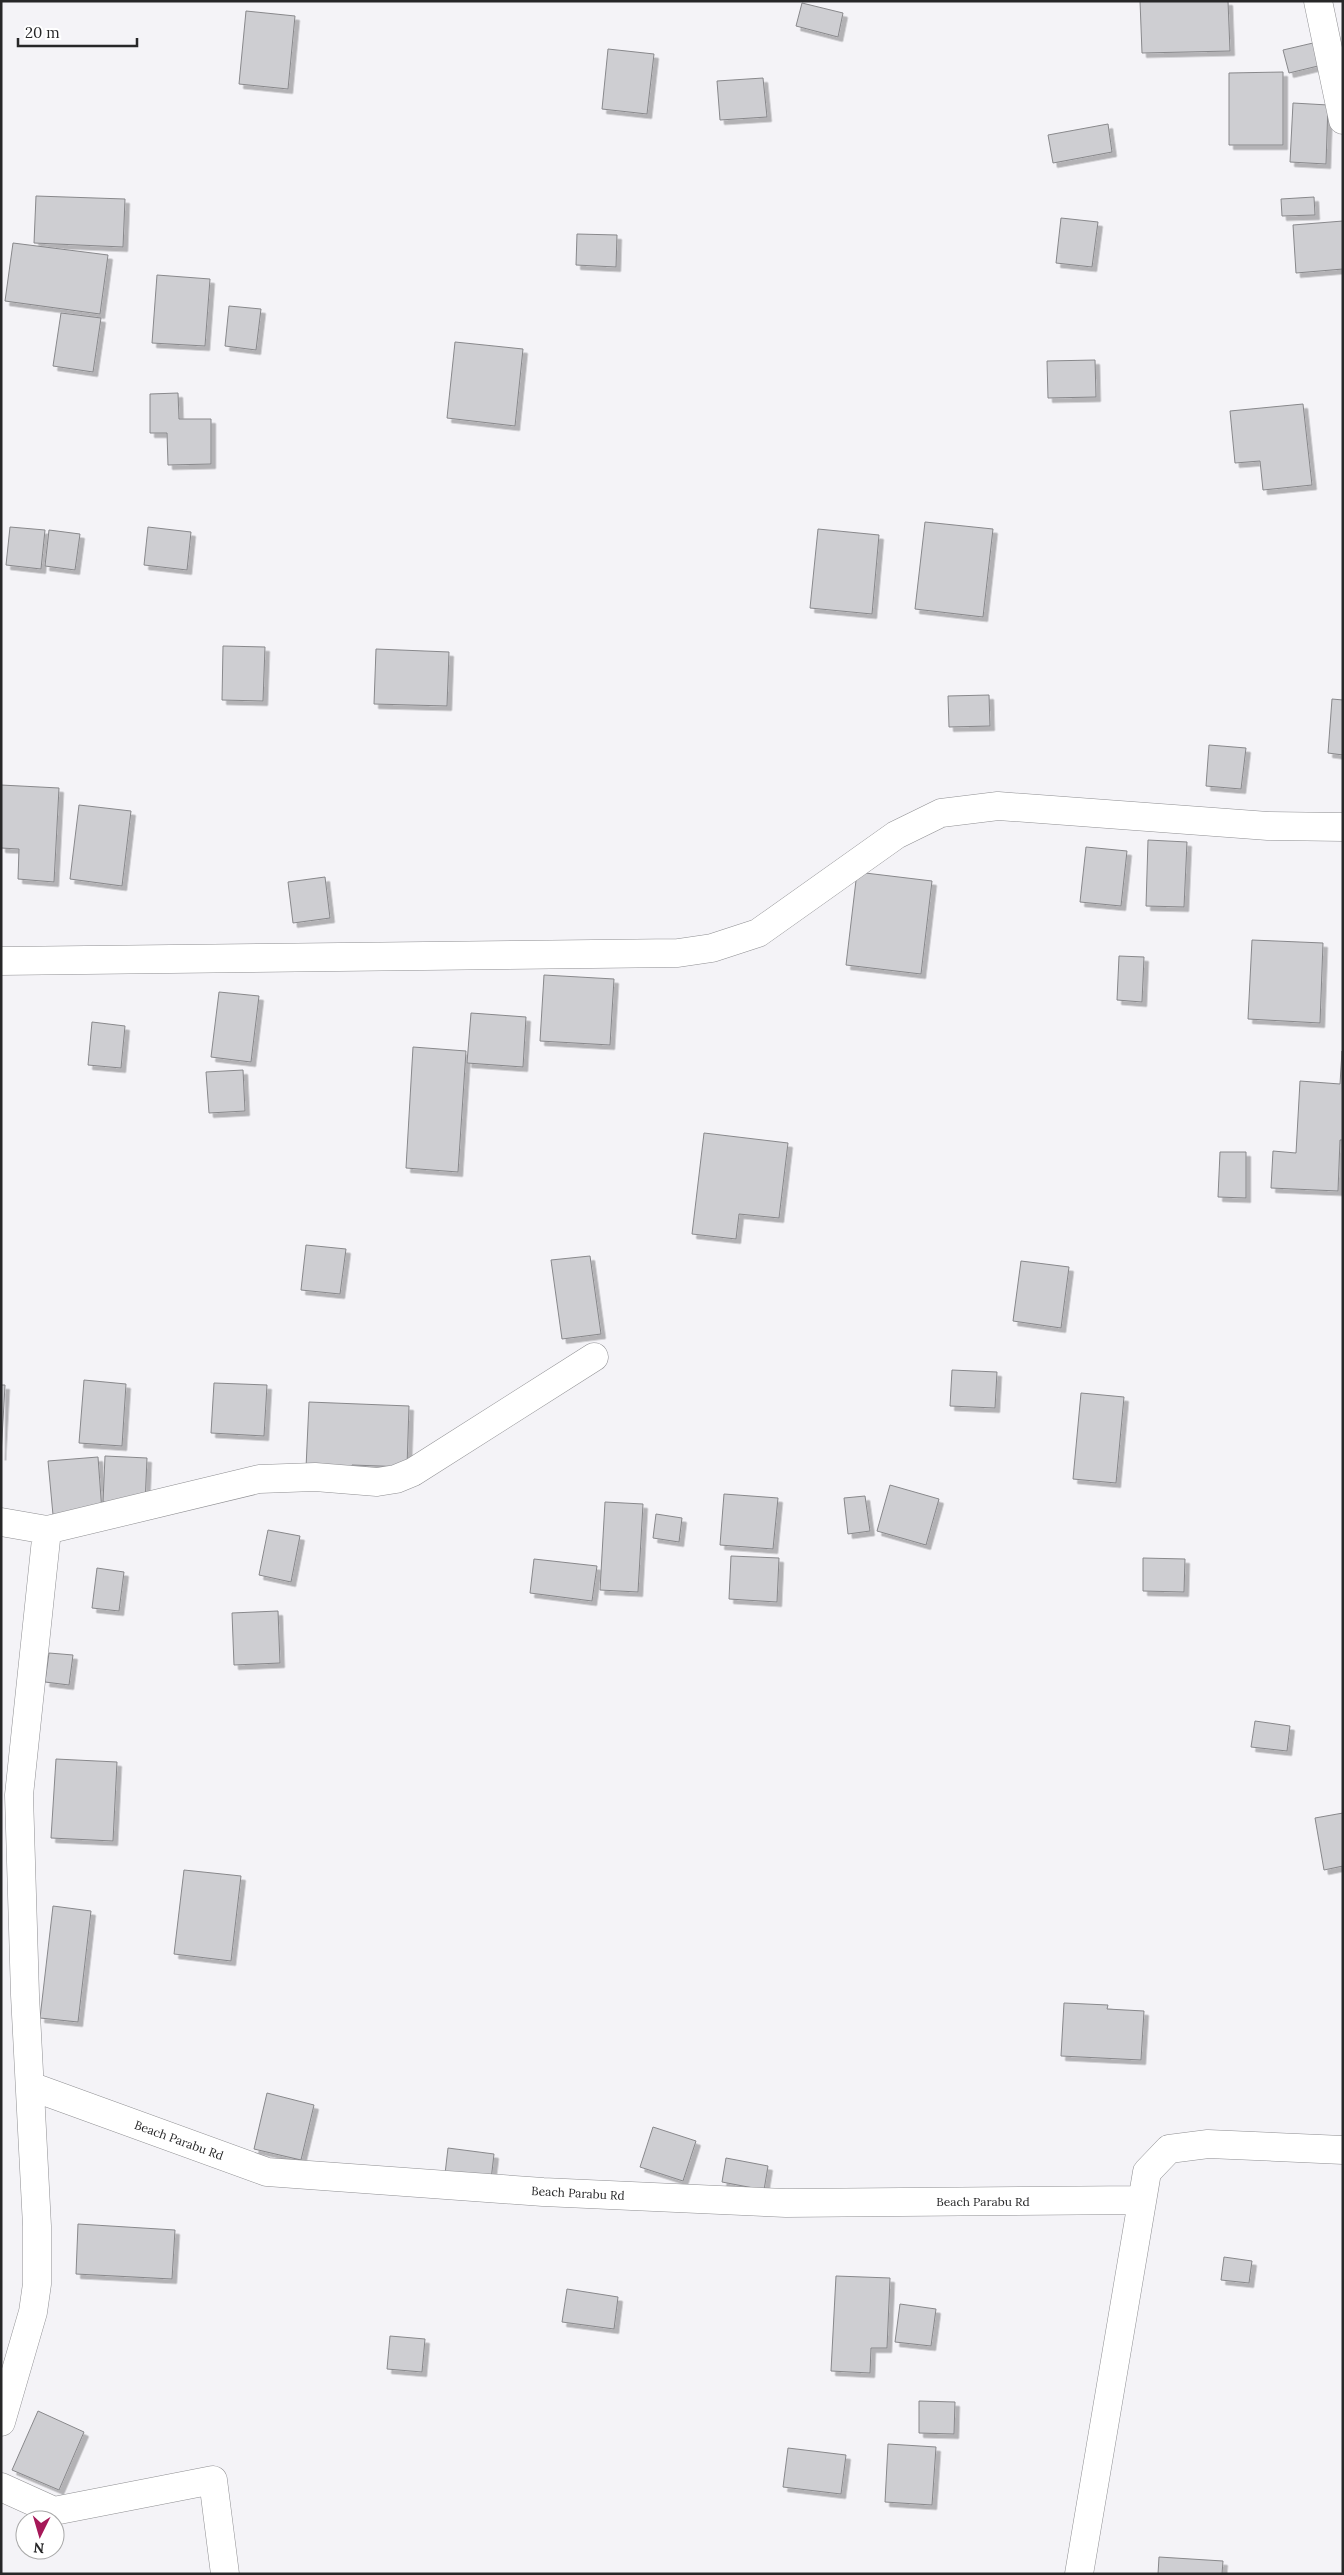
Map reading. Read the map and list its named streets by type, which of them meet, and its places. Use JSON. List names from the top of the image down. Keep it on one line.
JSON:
{"streets":{"street":["Beach Parabu Rd"]},"scale_bar":"20 m","north":"bottom"}
